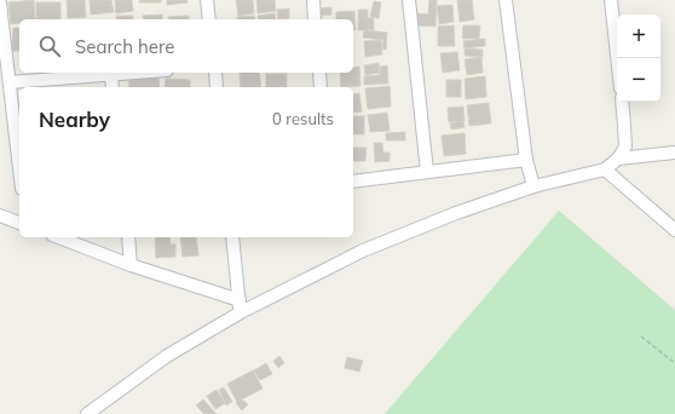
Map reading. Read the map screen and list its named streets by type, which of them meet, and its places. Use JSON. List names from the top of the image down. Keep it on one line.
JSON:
{"page":{"map_buttons":["+","−"],"search":"Search here","heading":["Nearby","0 results"]}}
